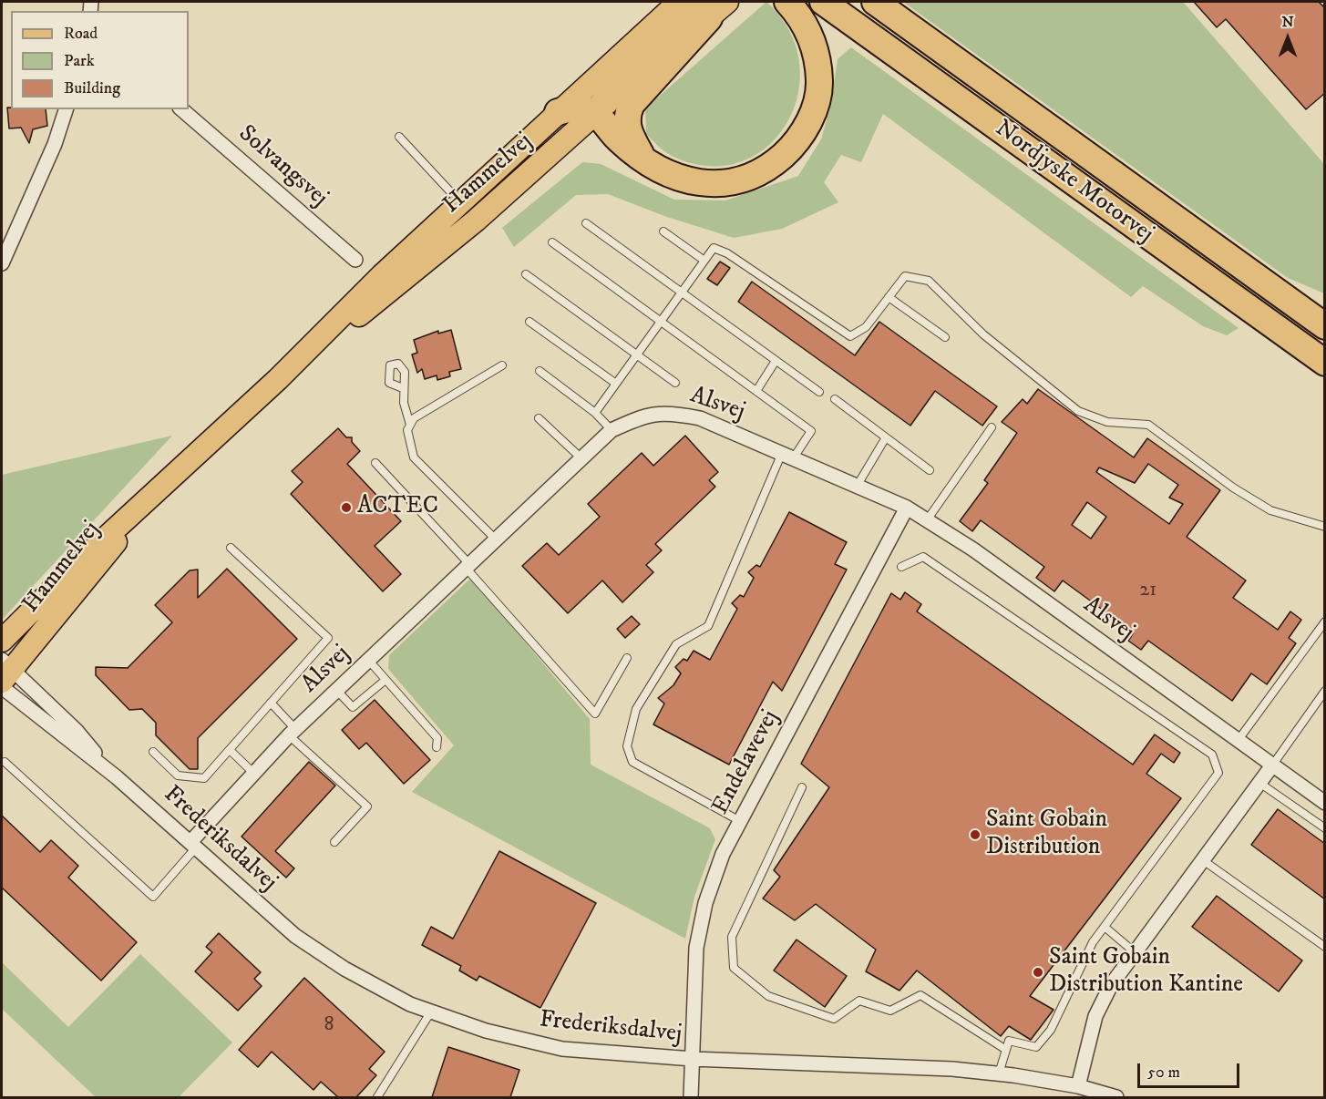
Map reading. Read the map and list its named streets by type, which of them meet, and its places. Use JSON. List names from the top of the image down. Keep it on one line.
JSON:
{"streets":{"highway":["Nordjyske Motorvej"],"main road":["Hammelvej"],"street":["Solvangsvej","Alsvej","Endelavevej","Frederiksdalvej"]},"crossings":[["Hammelvej","Frederiksdalvej"],["Alsvej","Endelavevej"],["Alsvej","Frederiksdalvej"],["Endelavevej","Frederiksdalvej"]],"places":["ACTEC","Saint Gobain Distribution","Saint Gobain Distribution Kantine"],"house_numbers":["21","8"],"legend":["Road","Park","Building"],"scale_bar":"50 m","north":"top"}
